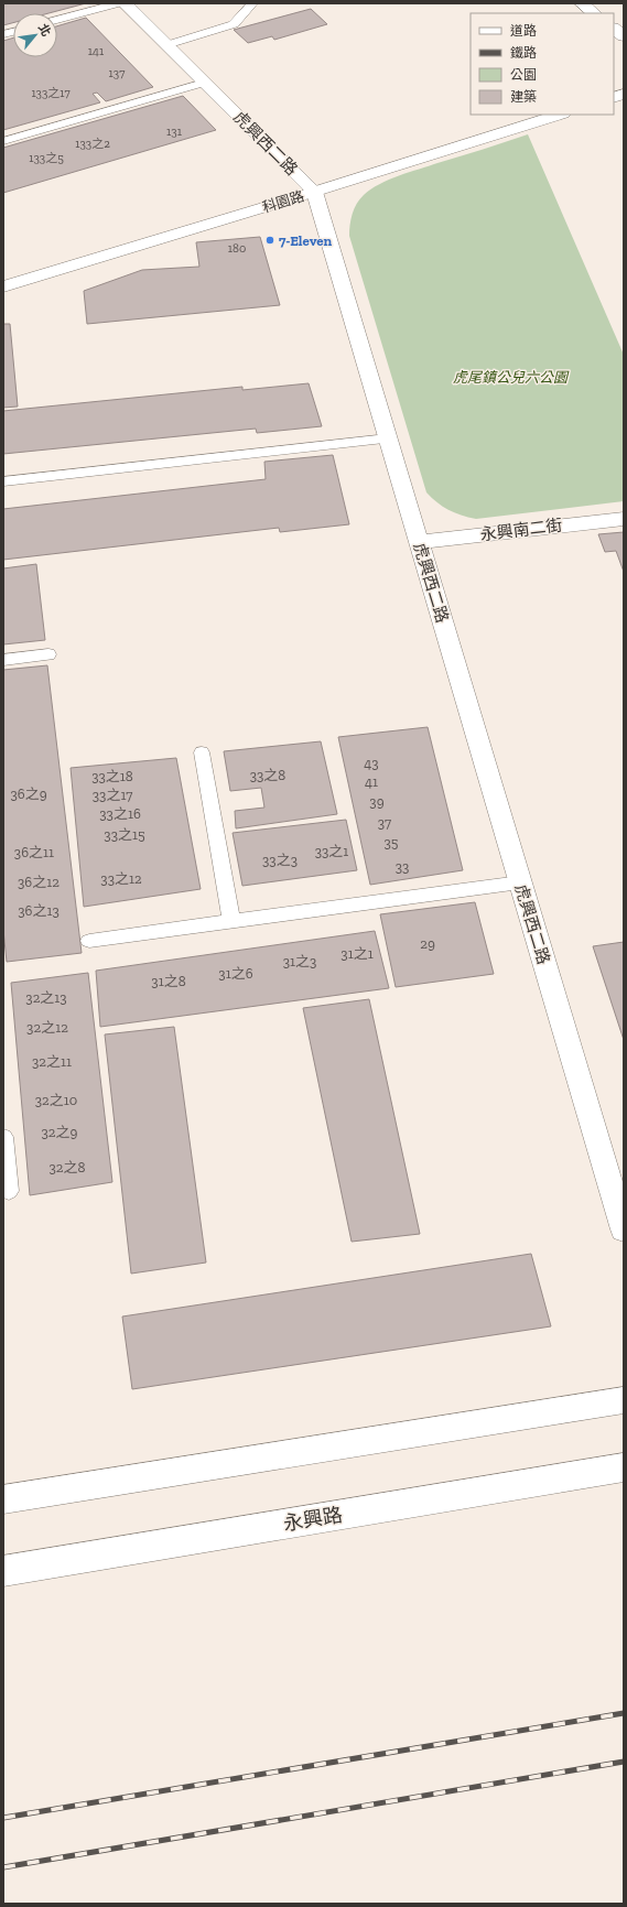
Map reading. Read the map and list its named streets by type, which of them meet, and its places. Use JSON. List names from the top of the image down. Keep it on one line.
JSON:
{"streets":{"street":["虎興西二路","科園路","永興南二街","永興路"]},"crossings":[["虎興西二路","科園路"],["虎興西二路","永興南二街"]],"parks":["虎尾鎮公兒六公園"],"places":["7-Eleven"],"house_numbers":["141","137","133之17","131","133之2","133之5","180","43","33之8","33之18","41","36之9","33之17","39","33之16","37","33之15","35","33之1","36之11","33之3","33","33之12","36之12","36之13","29","31之1","31之3","31之6","31之8","32之13","32之12","32之11","32之10","32之9","32之8"],"legend":["道路","鐵路","公園","建築"],"north":"top right"}
